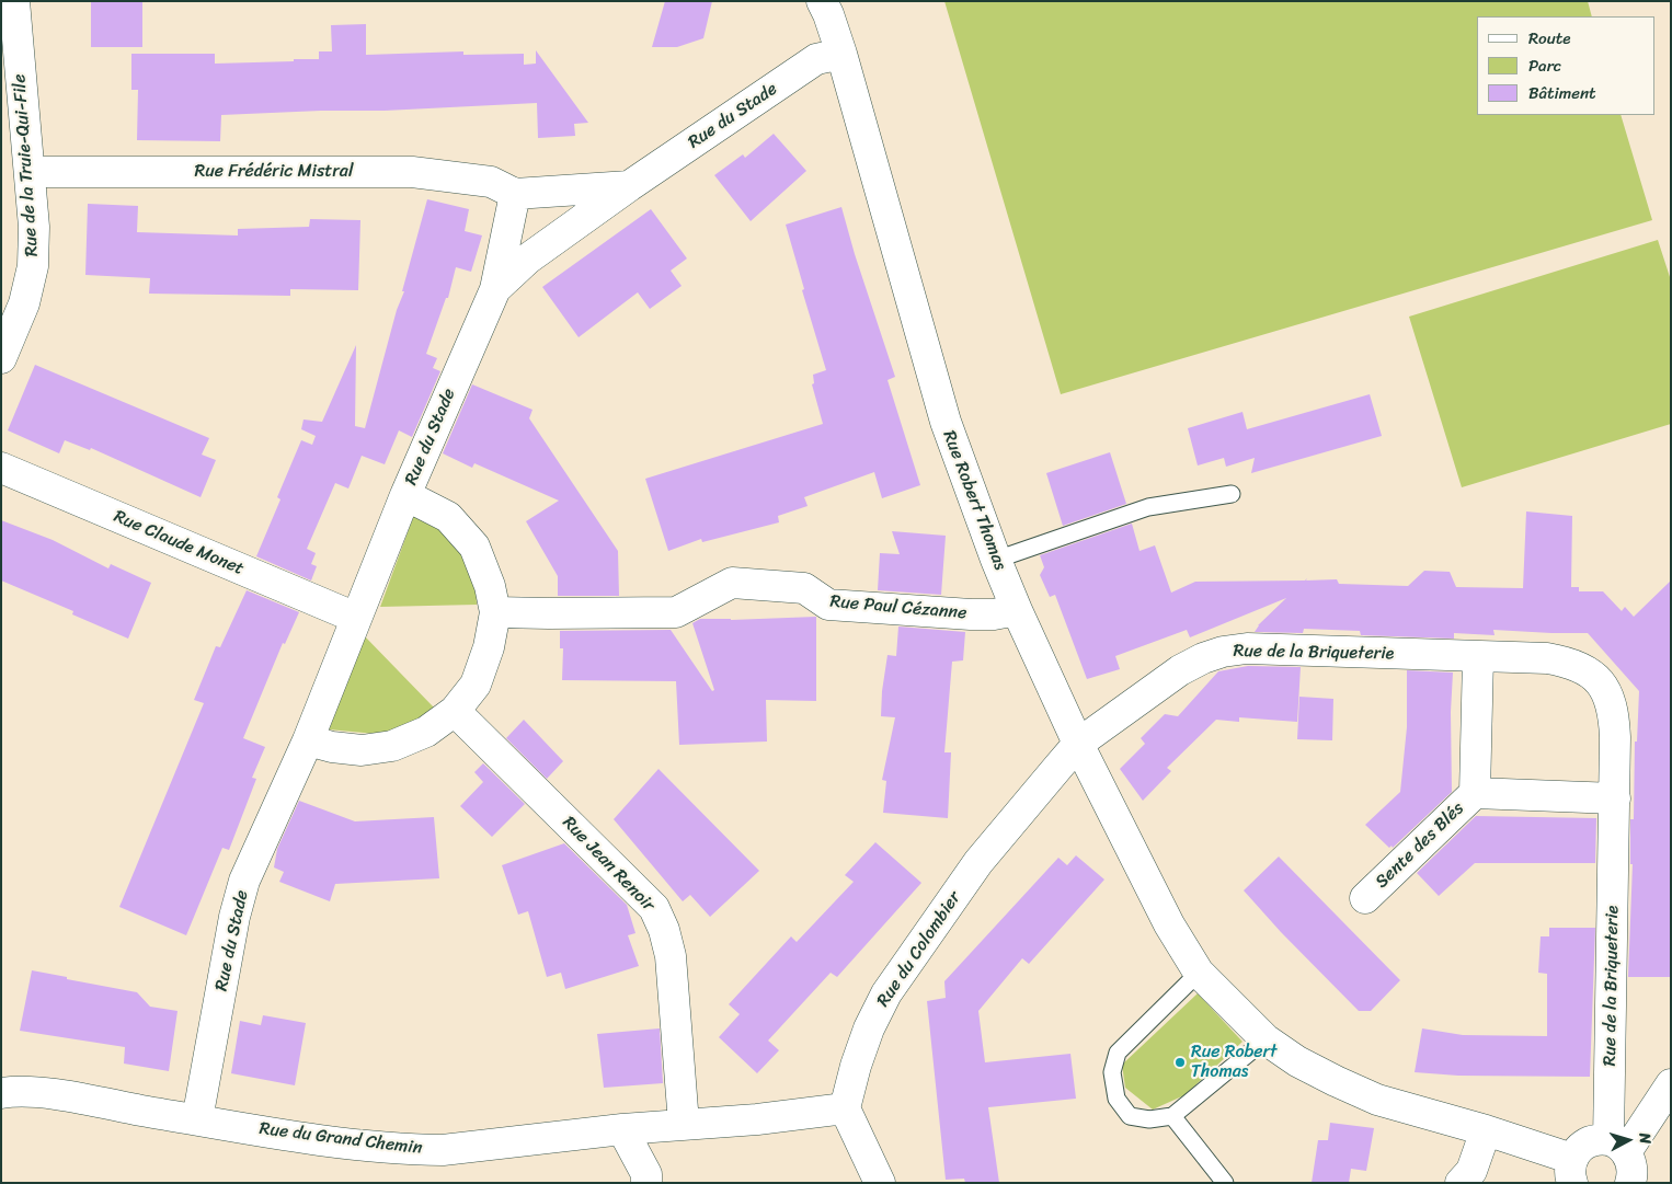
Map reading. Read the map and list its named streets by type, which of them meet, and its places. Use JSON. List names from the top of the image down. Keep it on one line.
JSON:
{"streets":{"street":["Rue du Stade","Rue de la Truie-Qui-File","Rue Frédéric Mistral","Rue Robert Thomas","Rue Claude Monet","Rue Paul Cézanne","Rue de la Briqueterie","Sente des Blés","Rue Jean Renoir","Rue du Colombier","Rue du Grand Chemin"]},"crossings":[["Rue du Stade","Rue Frédéric Mistral"],["Rue du Stade","Rue Robert Thomas"],["Rue du Stade","Rue Claude Monet"],["Rue du Stade","Rue Paul Cézanne"],["Rue du Stade","Rue Jean Renoir"],["Rue du Stade","Rue du Grand Chemin"],["Rue de la Truie-Qui-File","Rue Frédéric Mistral"],["Rue Robert Thomas","Rue Paul Cézanne"],["Rue Robert Thomas","Rue de la Briqueterie"],["Rue Robert Thomas","Rue du Colombier"],["Rue de la Briqueterie","Rue du Colombier"],["Rue Jean Renoir","Rue du Grand Chemin"],["Rue du Colombier","Rue du Grand Chemin"]],"places":["Rue Robert Thomas"],"legend":["Route","Parc","Bâtiment"],"north":"right"}
